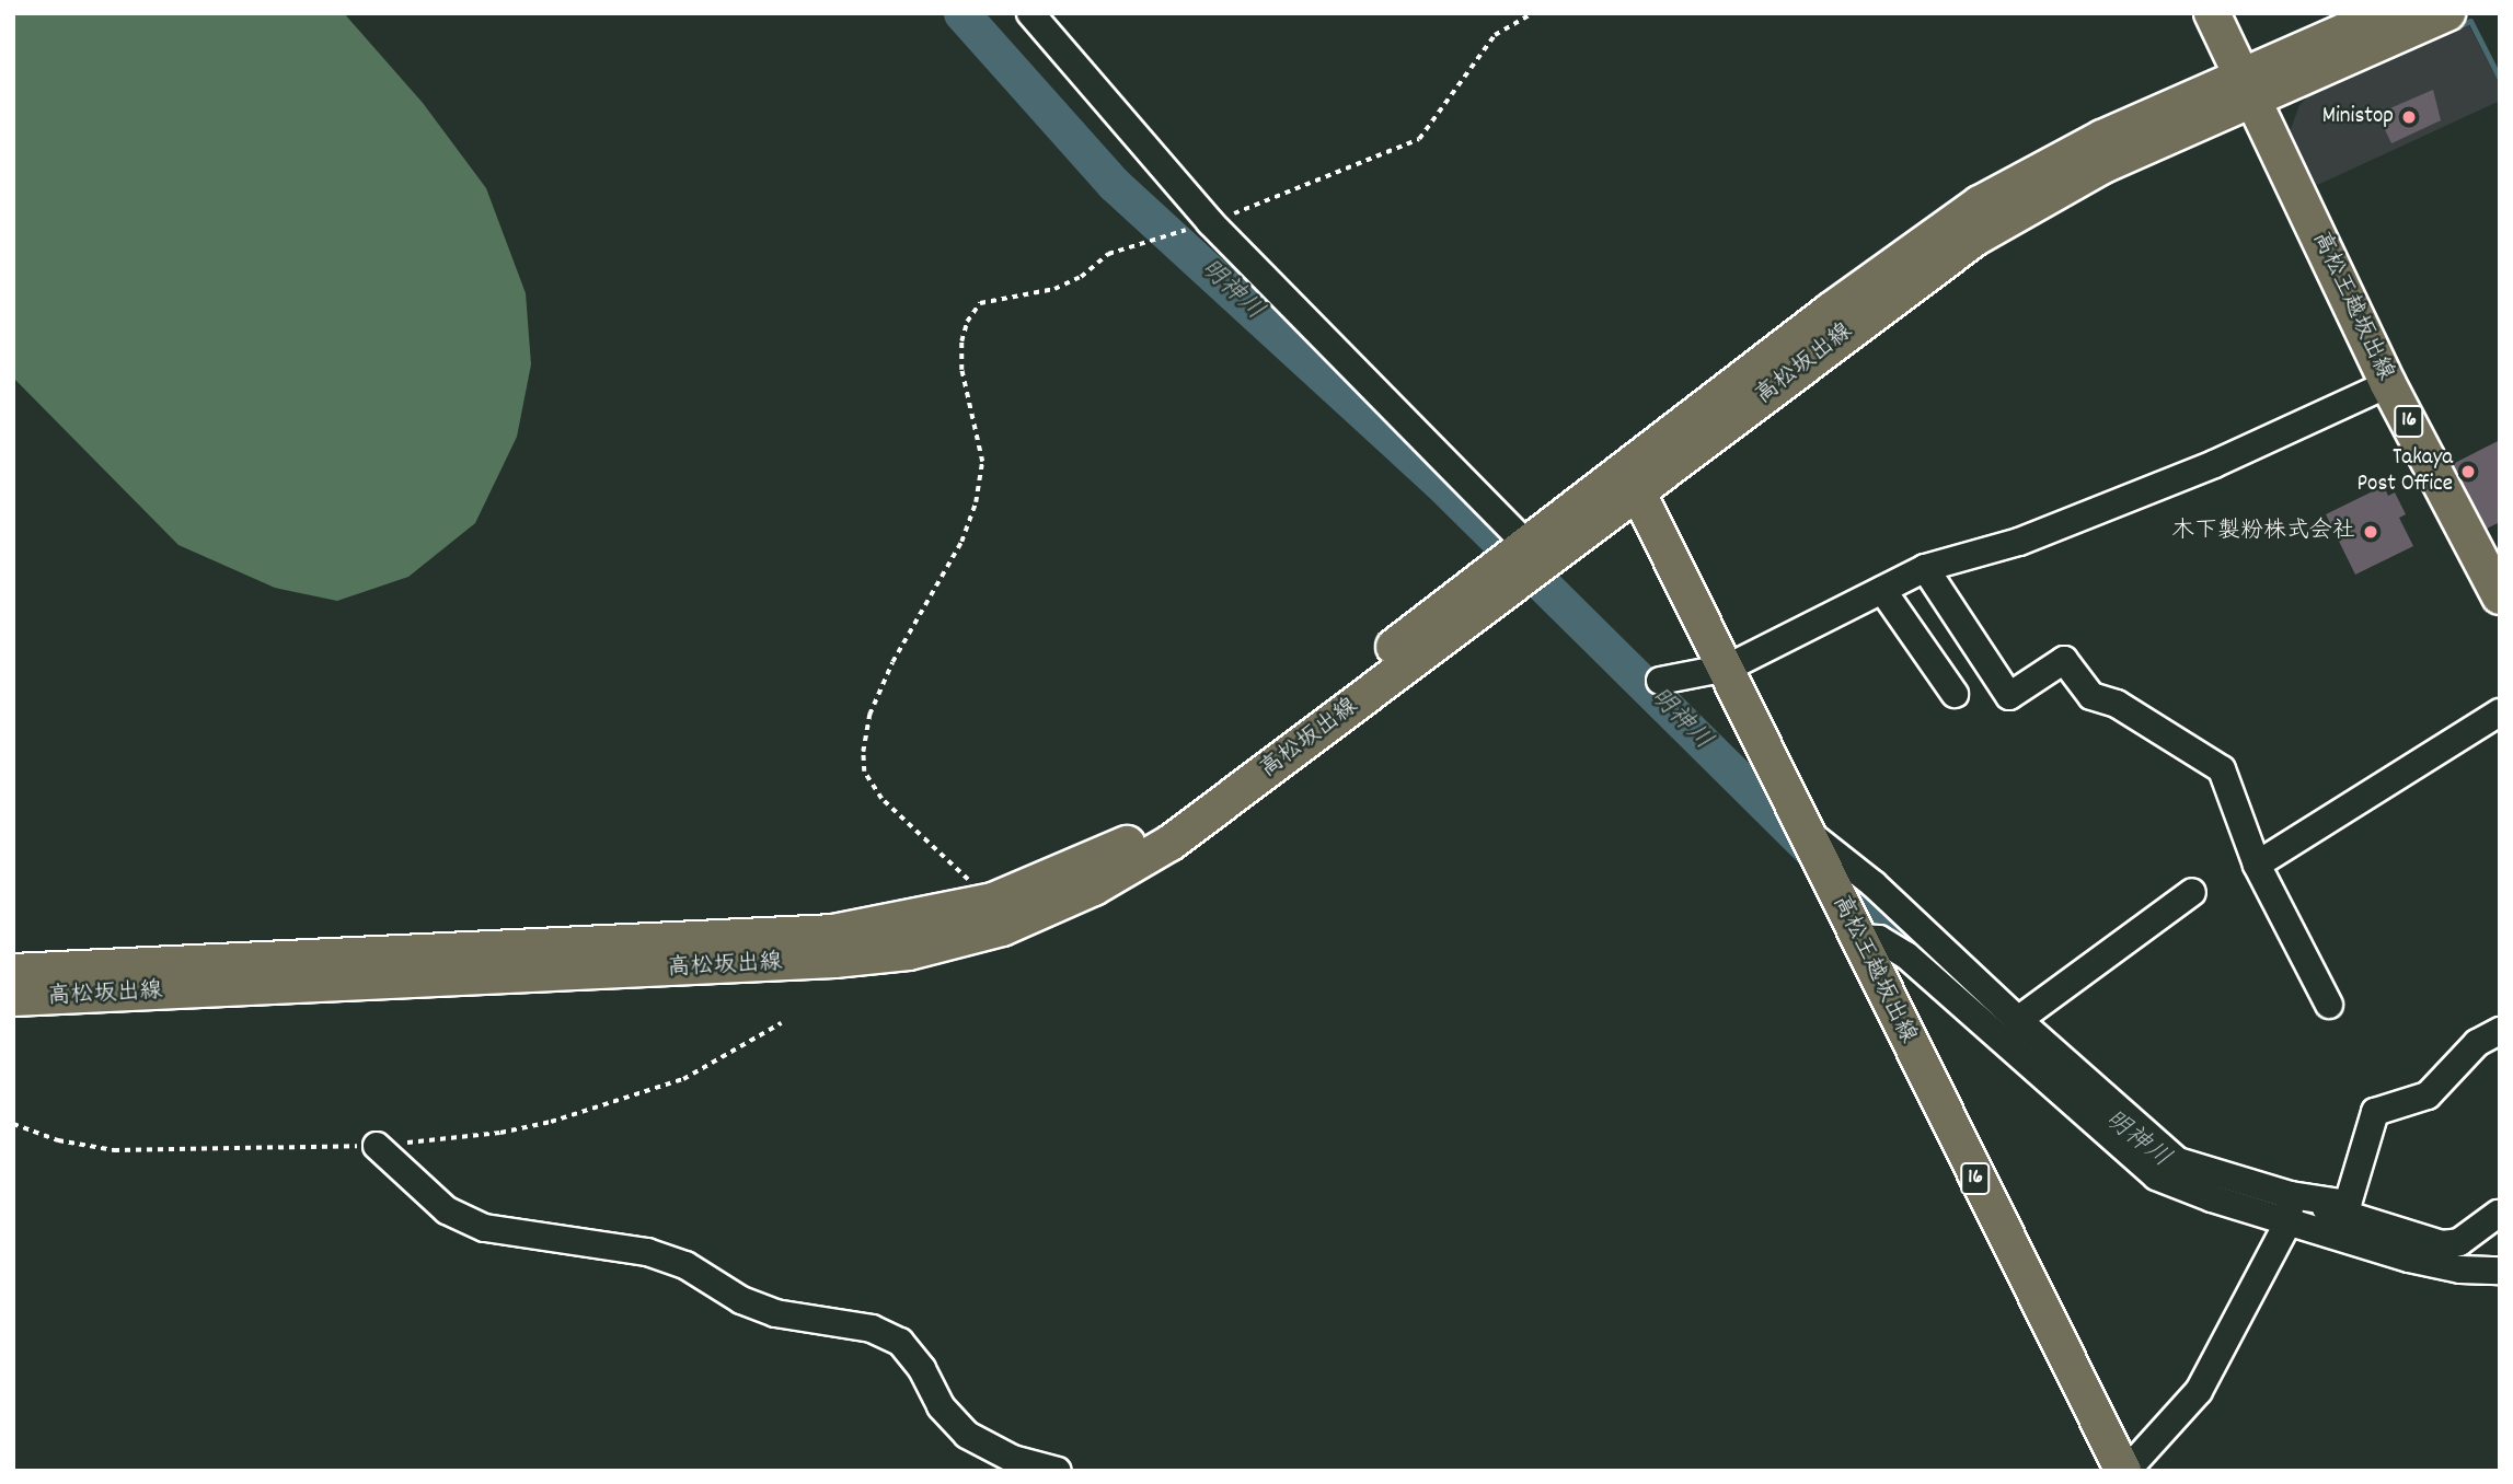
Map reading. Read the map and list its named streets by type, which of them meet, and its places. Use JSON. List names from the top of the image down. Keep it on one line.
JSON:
{"streets":{"main road":["高松王越坂出線","高松坂出線","16"]},"crossings":[["高松王越坂出線","高松坂出線"]],"water":["明神川"],"places":["Ministop","Takaya Post Office","木下製粉株式会社"]}
